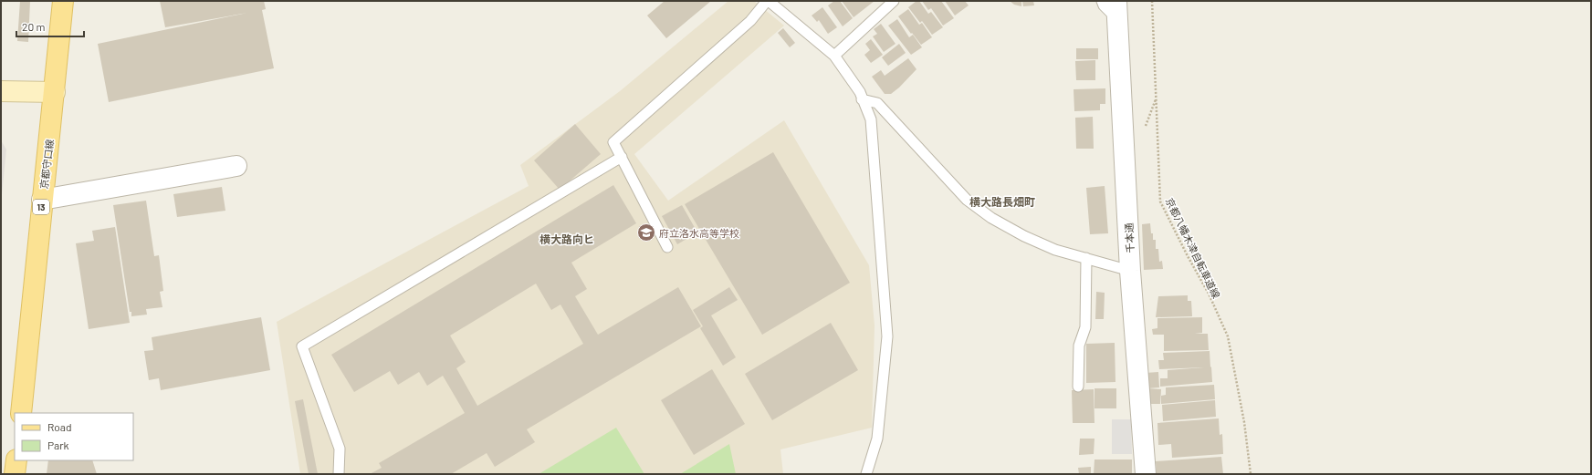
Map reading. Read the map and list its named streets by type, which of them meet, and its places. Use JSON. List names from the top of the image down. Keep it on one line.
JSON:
{"streets":{"main road":["京都守口線","13"],"street":["千本通"],"path":["京都八幡木津自転車道線"]},"districts":["横大路長畑町","横大路向ヒ"],"places":{"school or university":["府立洛水高等学校"]},"legend":["Road","Park"],"scale_bar":"20 m"}
